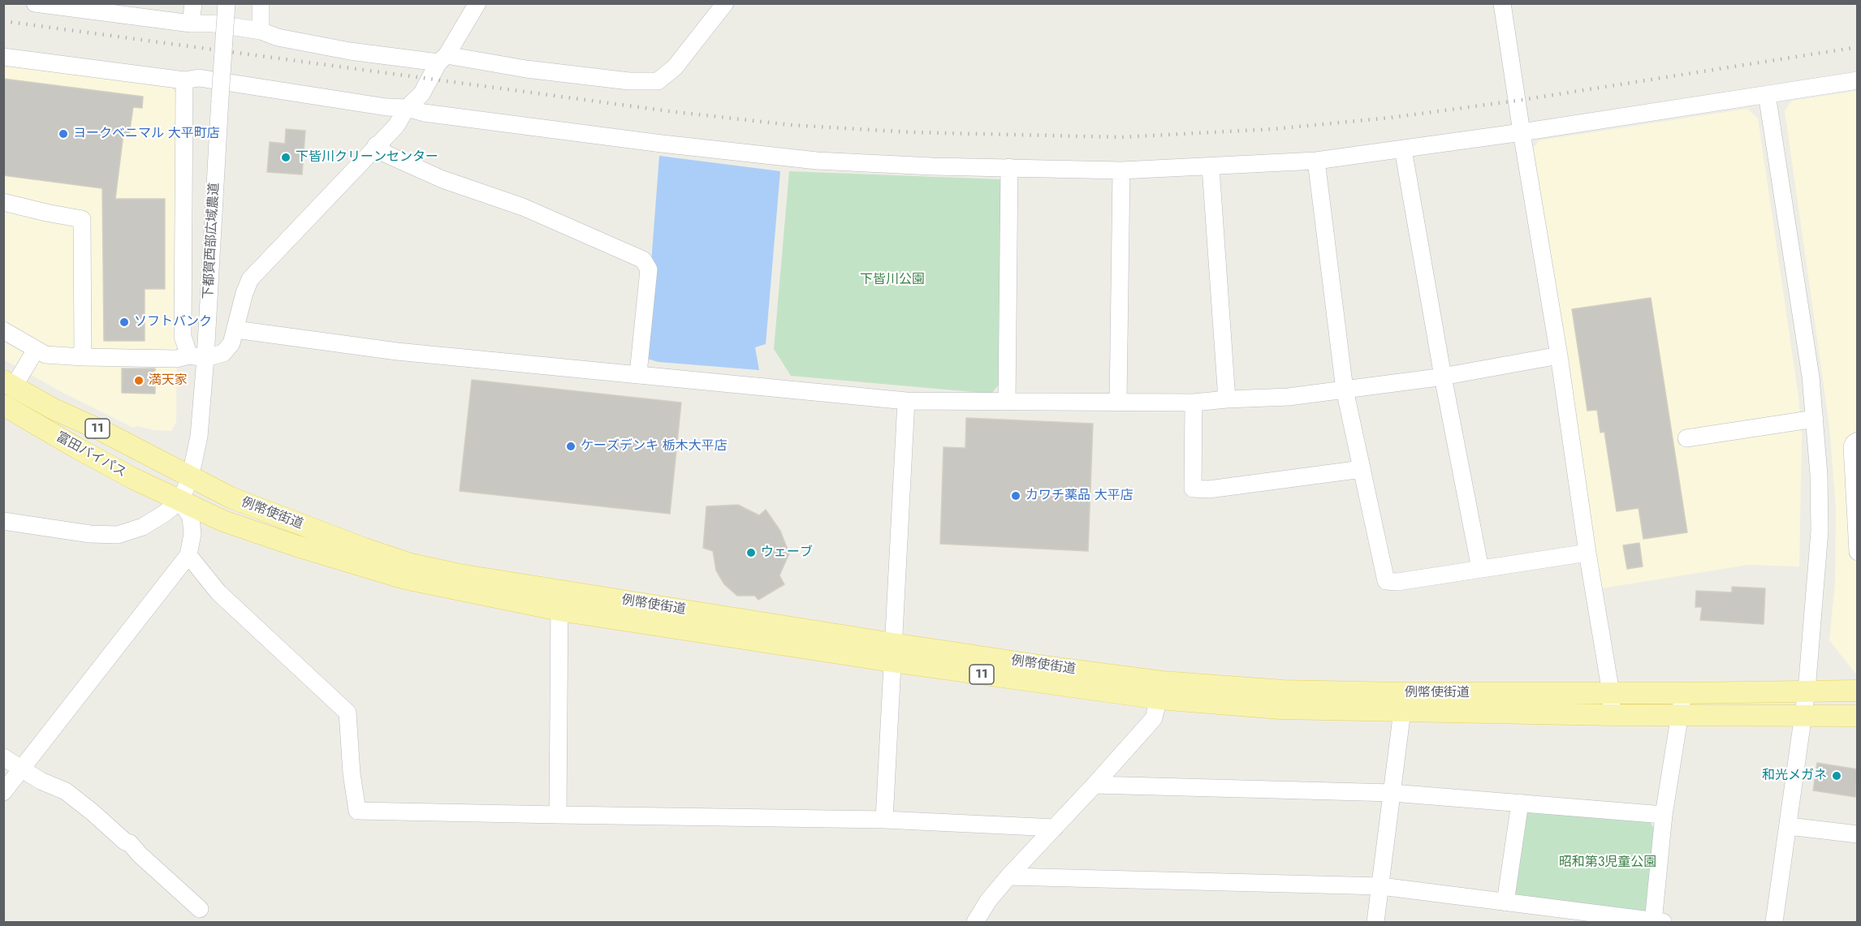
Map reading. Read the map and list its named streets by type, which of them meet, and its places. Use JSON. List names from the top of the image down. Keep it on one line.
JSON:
{"streets":{"main road":["11","富田バイパス","例幣使街道"],"street":["下都賀西部広域農道"]},"crossings":[["下都賀西部広域農道","富田バイパス"],["下都賀西部広域農道","例幣使街道"],["富田バイパス","例幣使街道"]],"parks":["下皆川公園","昭和第3児童公園"],"places":["ヨークベニマル 大平町店","下皆川クリーンセンター","ソフトバンク","満天家","ケーズデンキ 栃木大平店","カワチ薬品 大平店","ウェーブ","和光メガネ"]}
